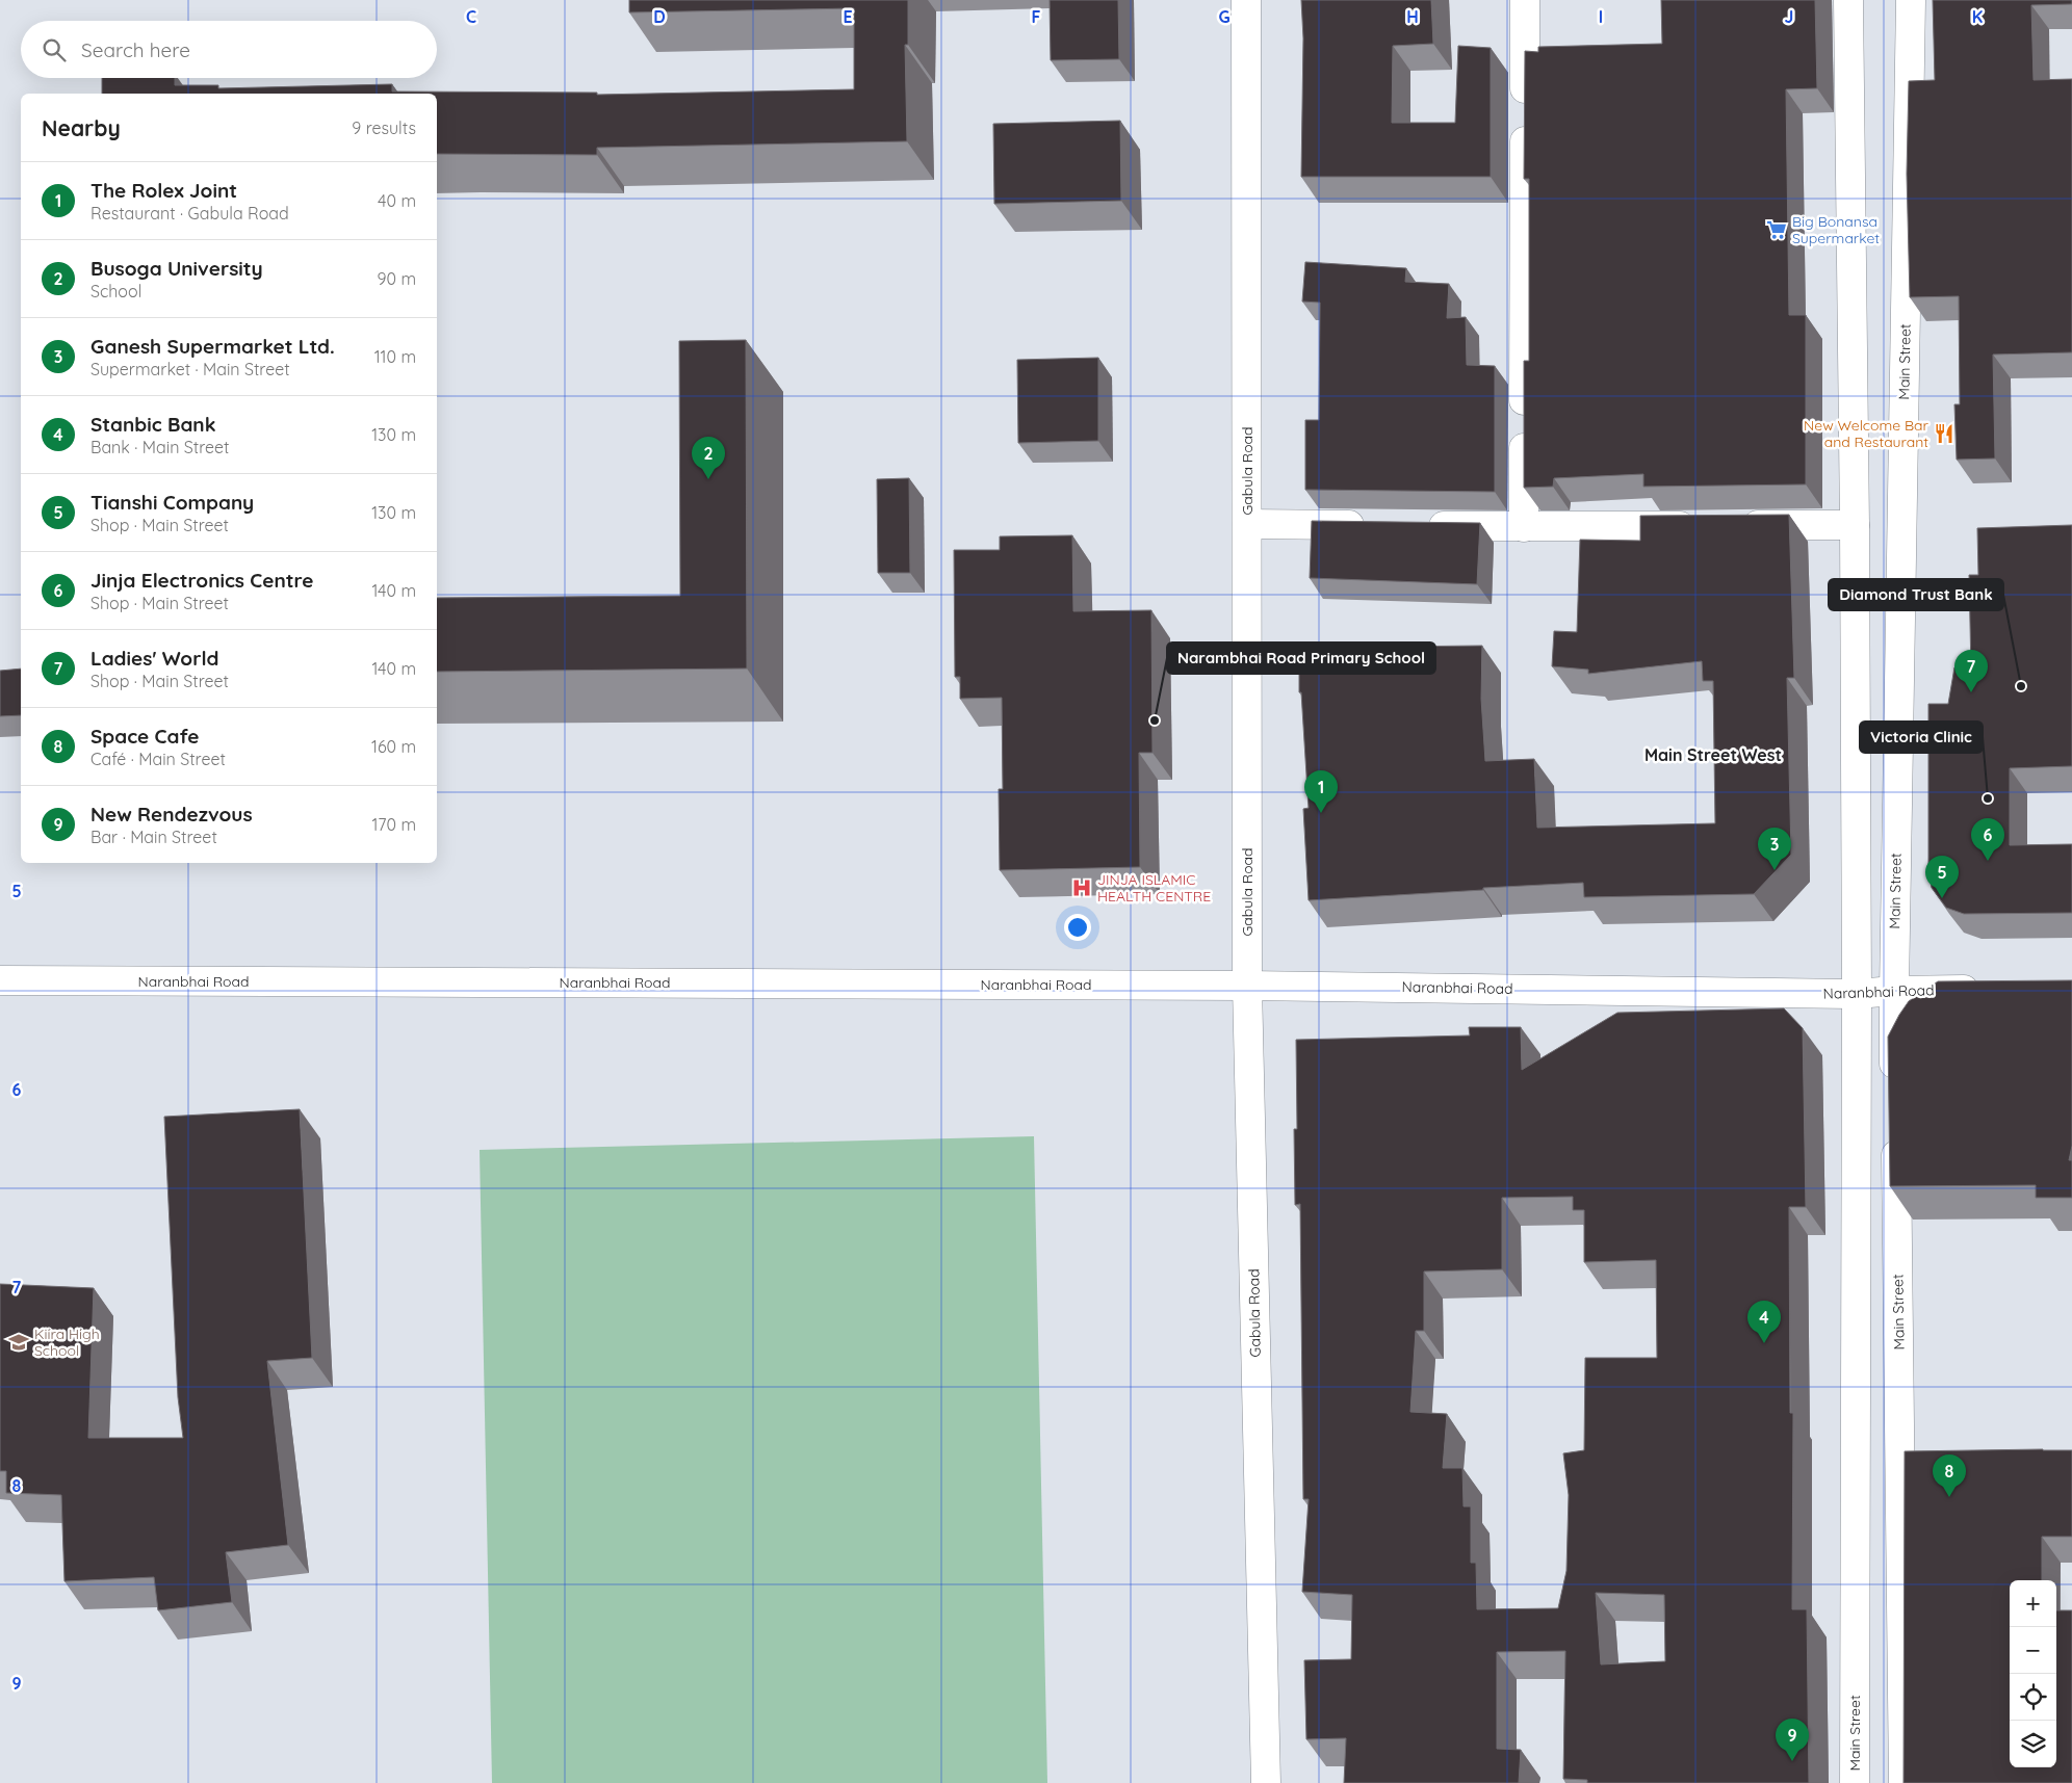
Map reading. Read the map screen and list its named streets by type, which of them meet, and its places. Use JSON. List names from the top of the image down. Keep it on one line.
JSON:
{"streets":{"street":["Main Street","Gabula Road","Naranbhai Road"]},"crossings":[["Main Street","Naranbhai Road"],["Gabula Road","Naranbhai Road"]],"districts":["Main Street West"],"places":{"supermarket":["Big Bonansa Supermarket"],"restaurant":["New Welcome Bar and Restaurant"],"other":["Diamond Trust Bank","Narambhai Road Primary School","Victoria Clinic"],"hospital":["JINJA ISLAMIC HEALTH CENTRE"],"school or university":["Kiira High School"]},"page":{"search":"Search here","heading":["Nearby","9 results"],"list":[{"mark":"1","name":"The Rolex Joint","note":"Restaurant · Gabula Road","value":"40 m"},{"mark":"2","name":"Busoga University","note":"School","value":"90 m"},{"mark":"3","name":"Ganesh Supermarket Ltd.","note":"Supermarket · Main Street","value":"110 m"},{"mark":"4","name":"Stanbic Bank","note":"Bank · Main Street","value":"130 m"},{"mark":"5","name":"Tianshi Company","note":"Shop · Main Street","value":"130 m"},{"mark":"6","name":"Jinja Electronics Centre","note":"Shop · Main Street","value":"140 m"},{"mark":"7","name":"Ladies' World","note":"Shop · Main Street","value":"140 m"},{"mark":"8","name":"Space Cafe","note":"Café · Main Street","value":"160 m"},{"mark":"9","name":"New Rendezvous","note":"Bar · Main Street","value":"170 m"}],"pins":["2","7","1","6","3","5","4","8","9"],"map_buttons":["+","−"]},"grid":{"columns":["C","D","E","F","G","H","I","J","K"],"rows":["5","6","7","8","9"]}}
